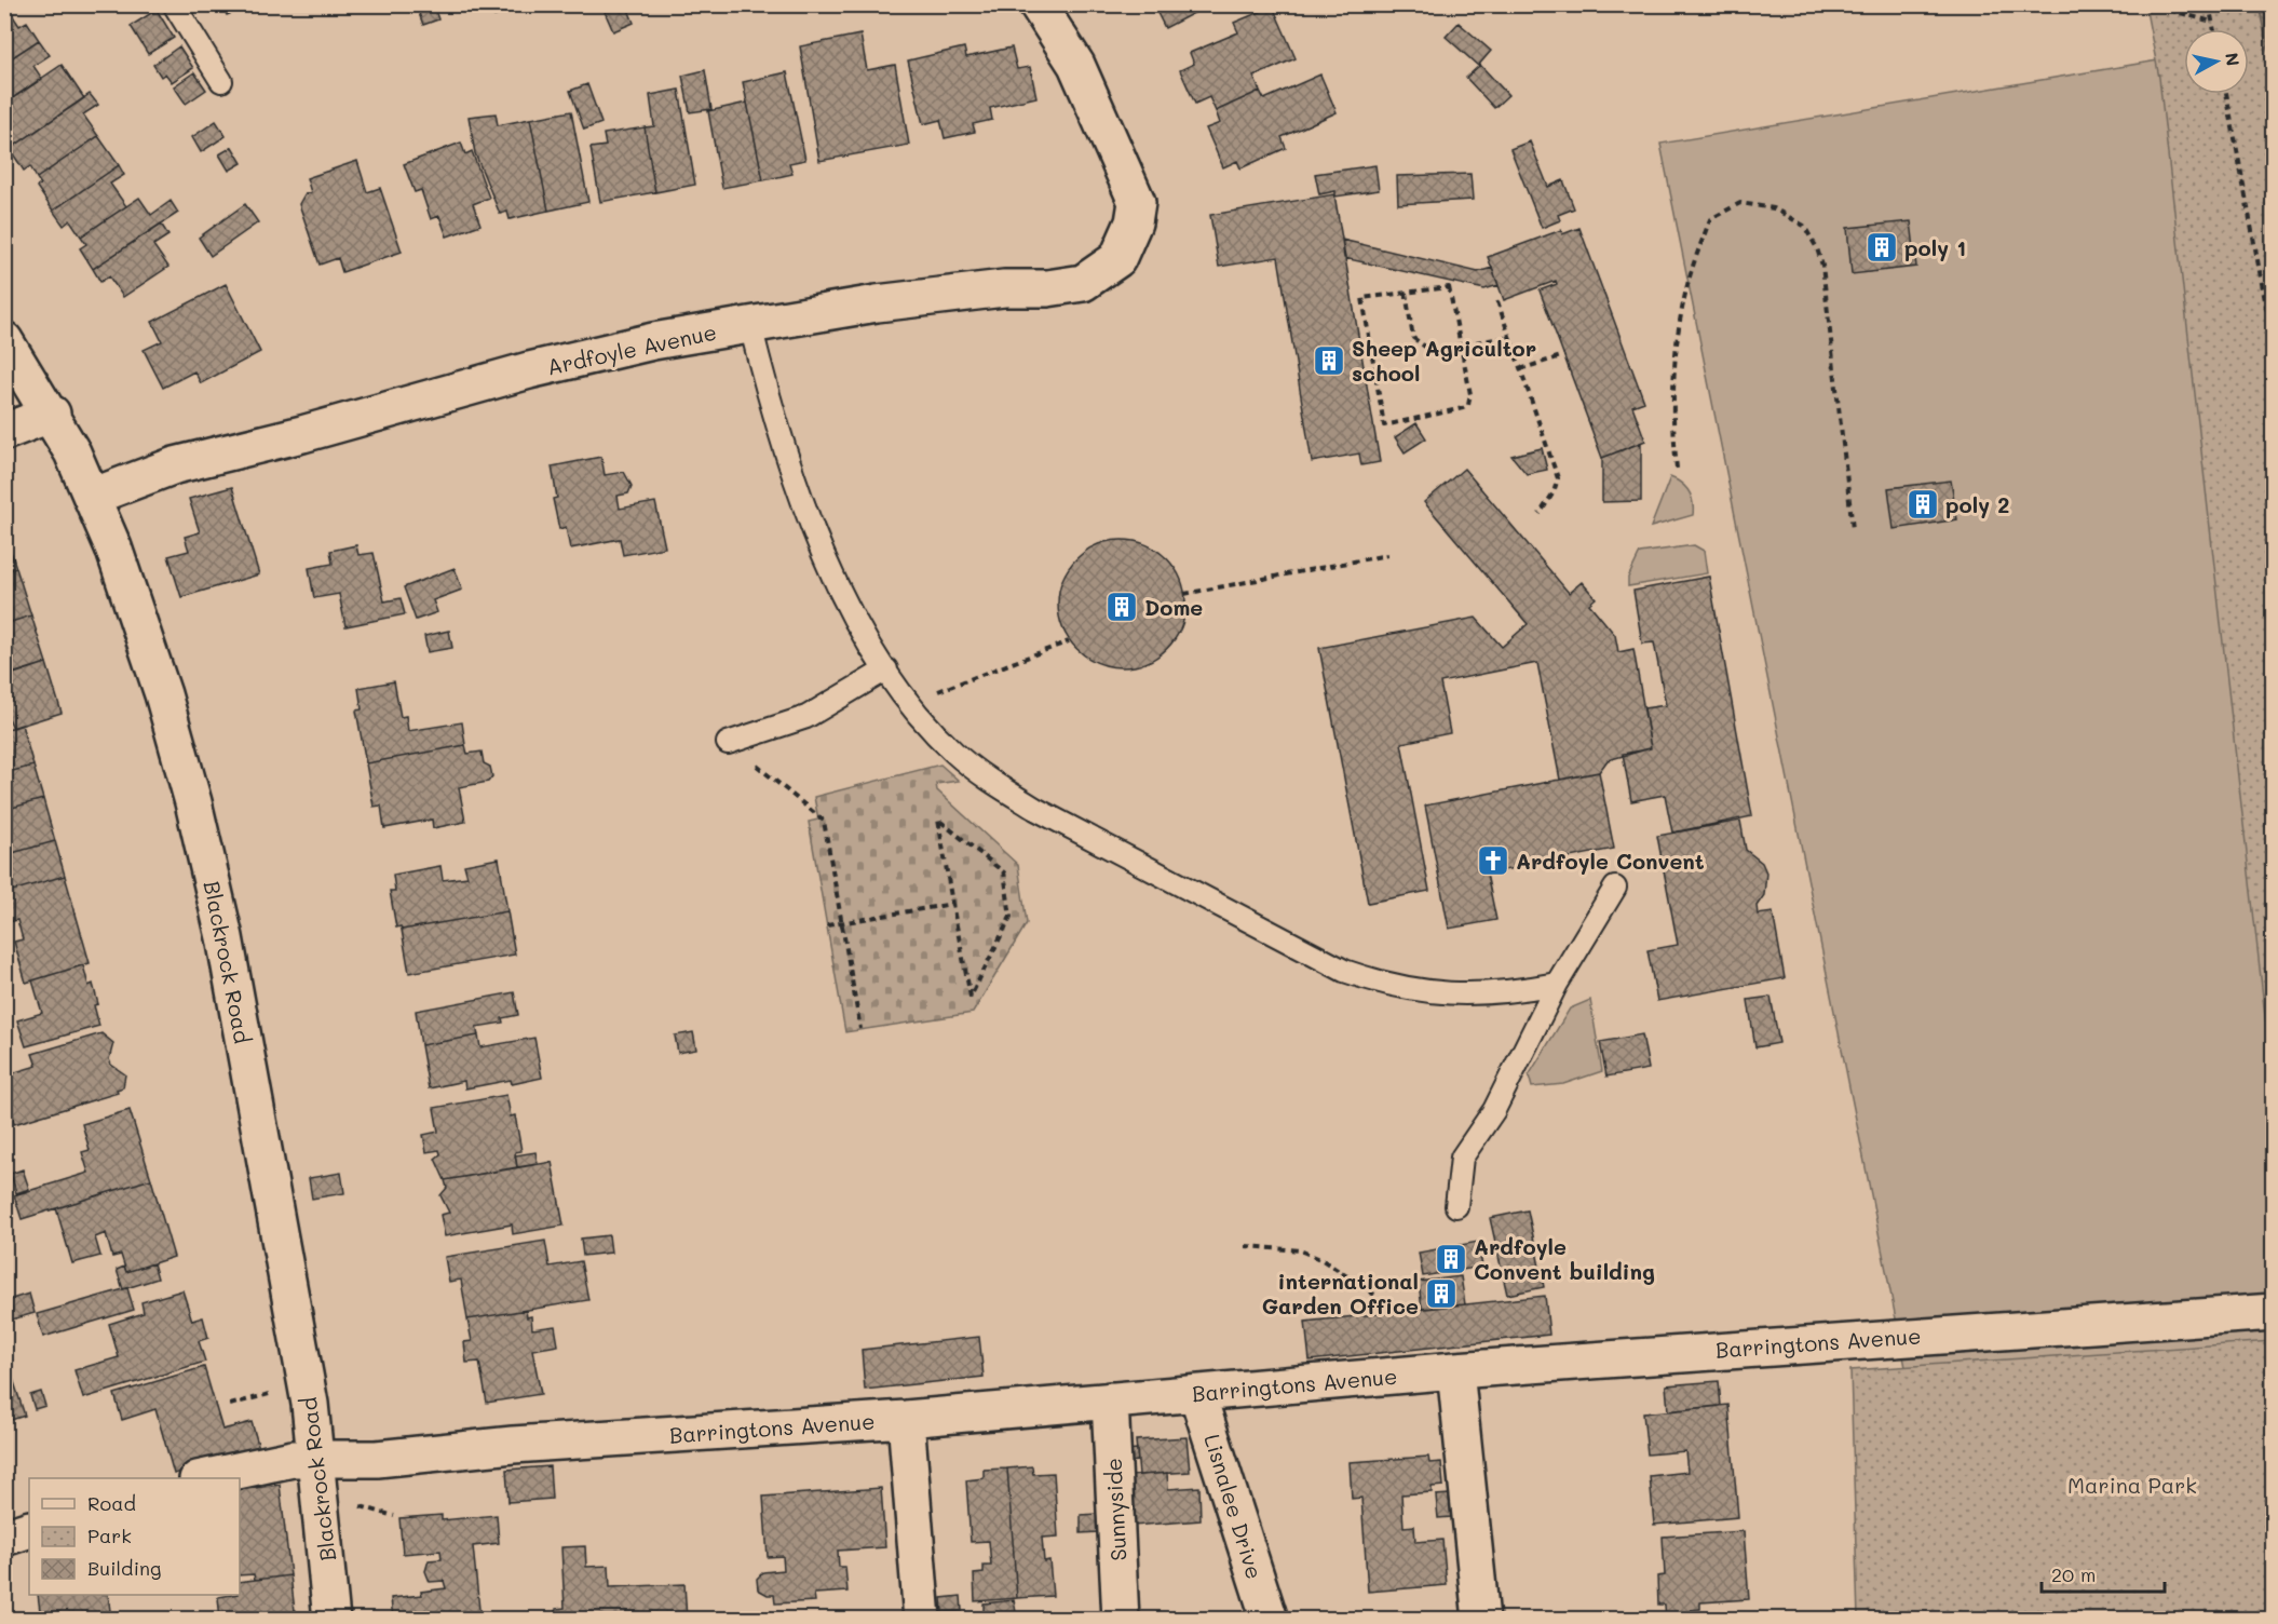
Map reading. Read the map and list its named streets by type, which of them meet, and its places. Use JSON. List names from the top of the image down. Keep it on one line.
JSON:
{"streets":{"street":["Ardfoyle Avenue","Blackrock Road","Barringtons Avenue","Lisnalee Drive","Sunnyside"]},"crossings":[["Ardfoyle Avenue","Blackrock Road"],["Blackrock Road","Barringtons Avenue"],["Barringtons Avenue","Lisnalee Drive"],["Barringtons Avenue","Sunnyside"]],"parks":["Marina Park"],"places":{"building":["poly 1","Sheep Agricultor school","poly 2","Dome","Ardfoyle Convent building","international Garden Office"],"church":["Ardfoyle Convent"]},"legend":["Road","Park","Building"],"scale_bar":"20 m","north":"right"}
